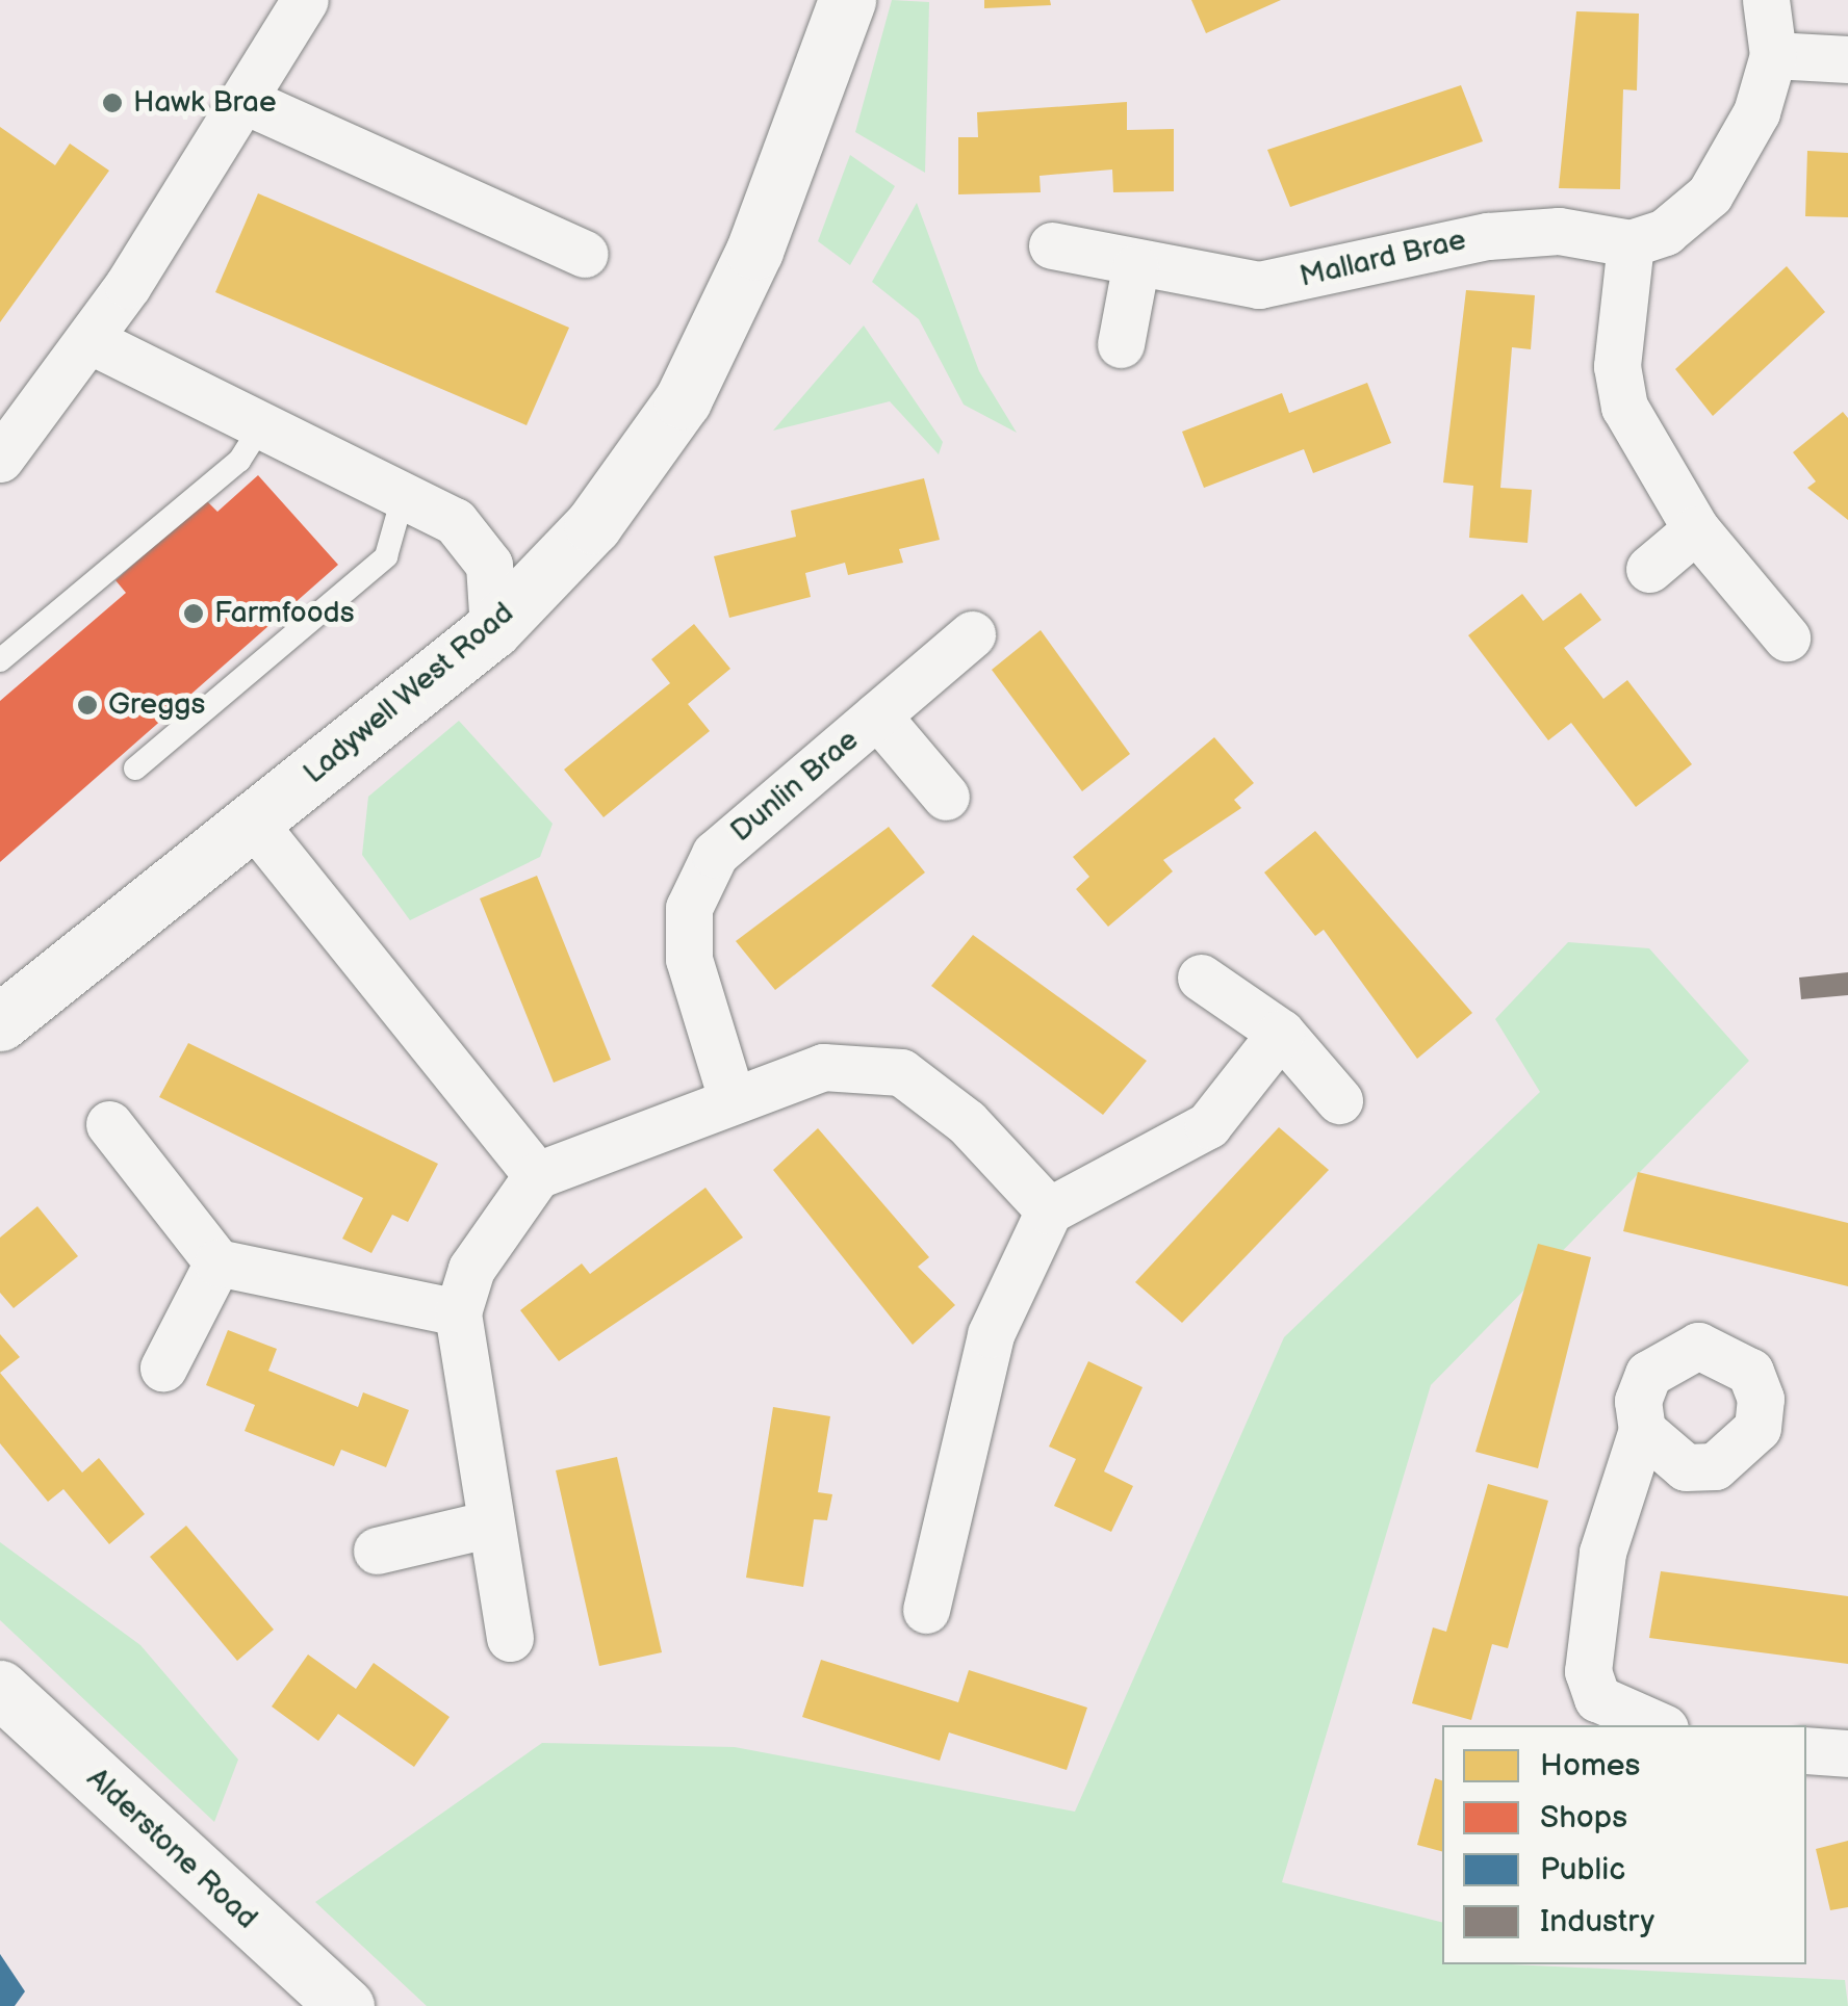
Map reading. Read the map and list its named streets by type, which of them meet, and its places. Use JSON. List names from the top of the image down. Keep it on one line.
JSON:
{"streets":{"street":["Mallard Brae","Ladywell West Road","Dunlin Brae","Alderstone Road"]},"places":["Hawk Brae","Farmfoods","Greggs"],"legend":["Homes","Shops","Public","Industry"]}
